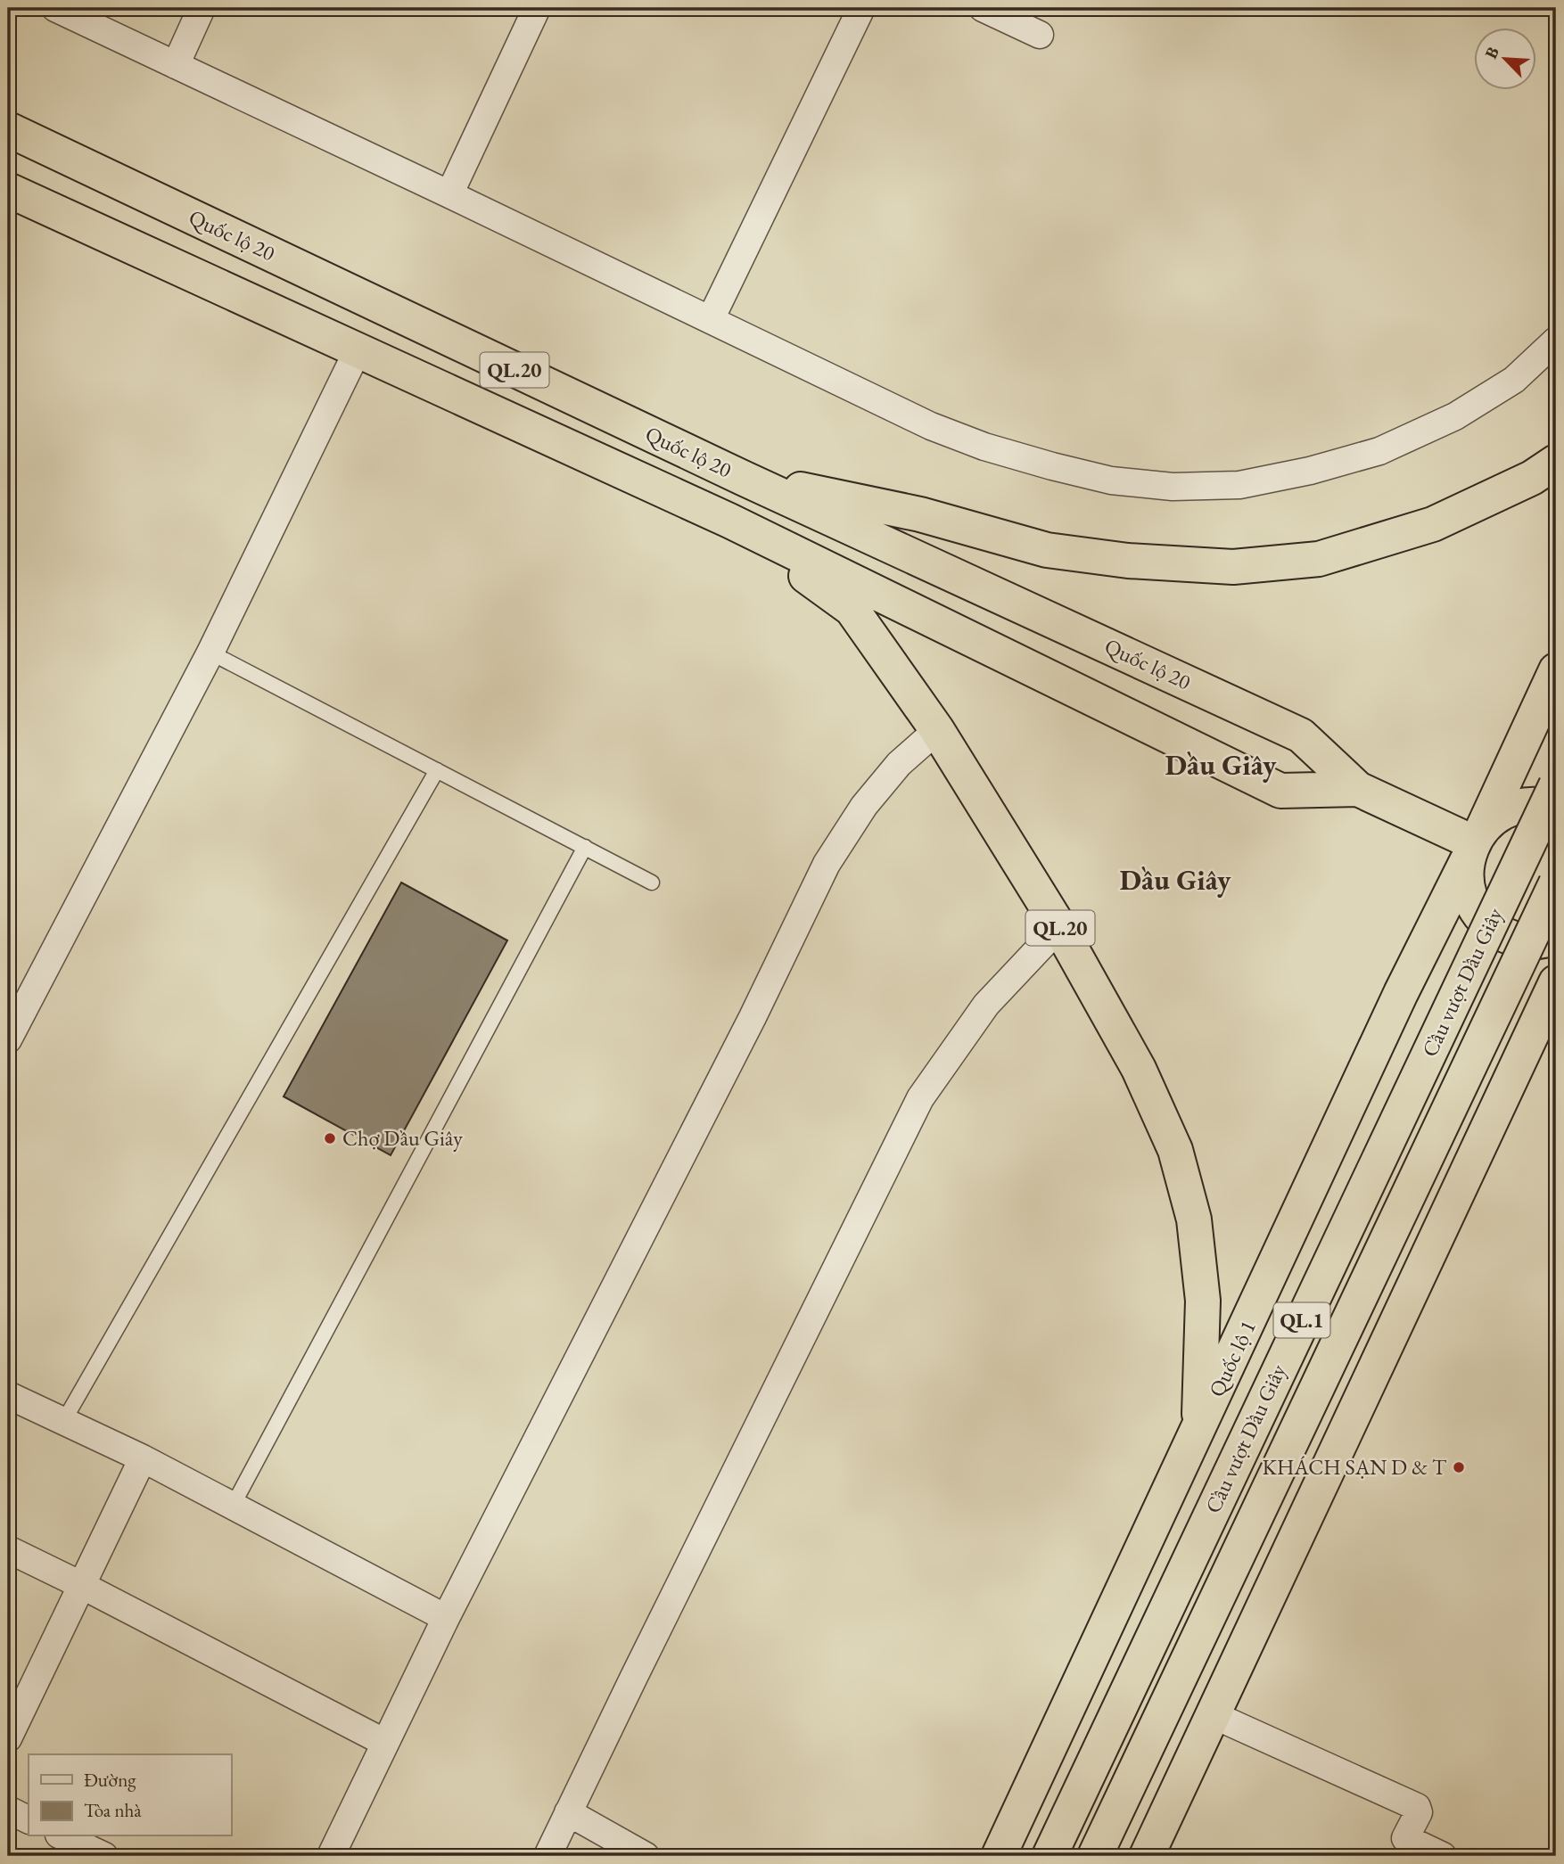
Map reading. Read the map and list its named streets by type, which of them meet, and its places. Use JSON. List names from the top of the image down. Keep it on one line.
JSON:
{"streets":{"highway":["Quốc lộ 20","QL.20","Cầu vượt Dầu Giây","QL.1","Quốc lộ 1"]},"crossings":[["Quốc lộ 20","QL.20"],["Quốc lộ 20","Quốc lộ 1"],["QL.20","Quốc lộ 1"]],"districts":["Dầu Giây","Dầu Giây"],"places":["Chợ Dầu Giây","KHÁCH SẠN D & T"],"legend":["Đường","Tòa nhà"],"north":"top left"}
